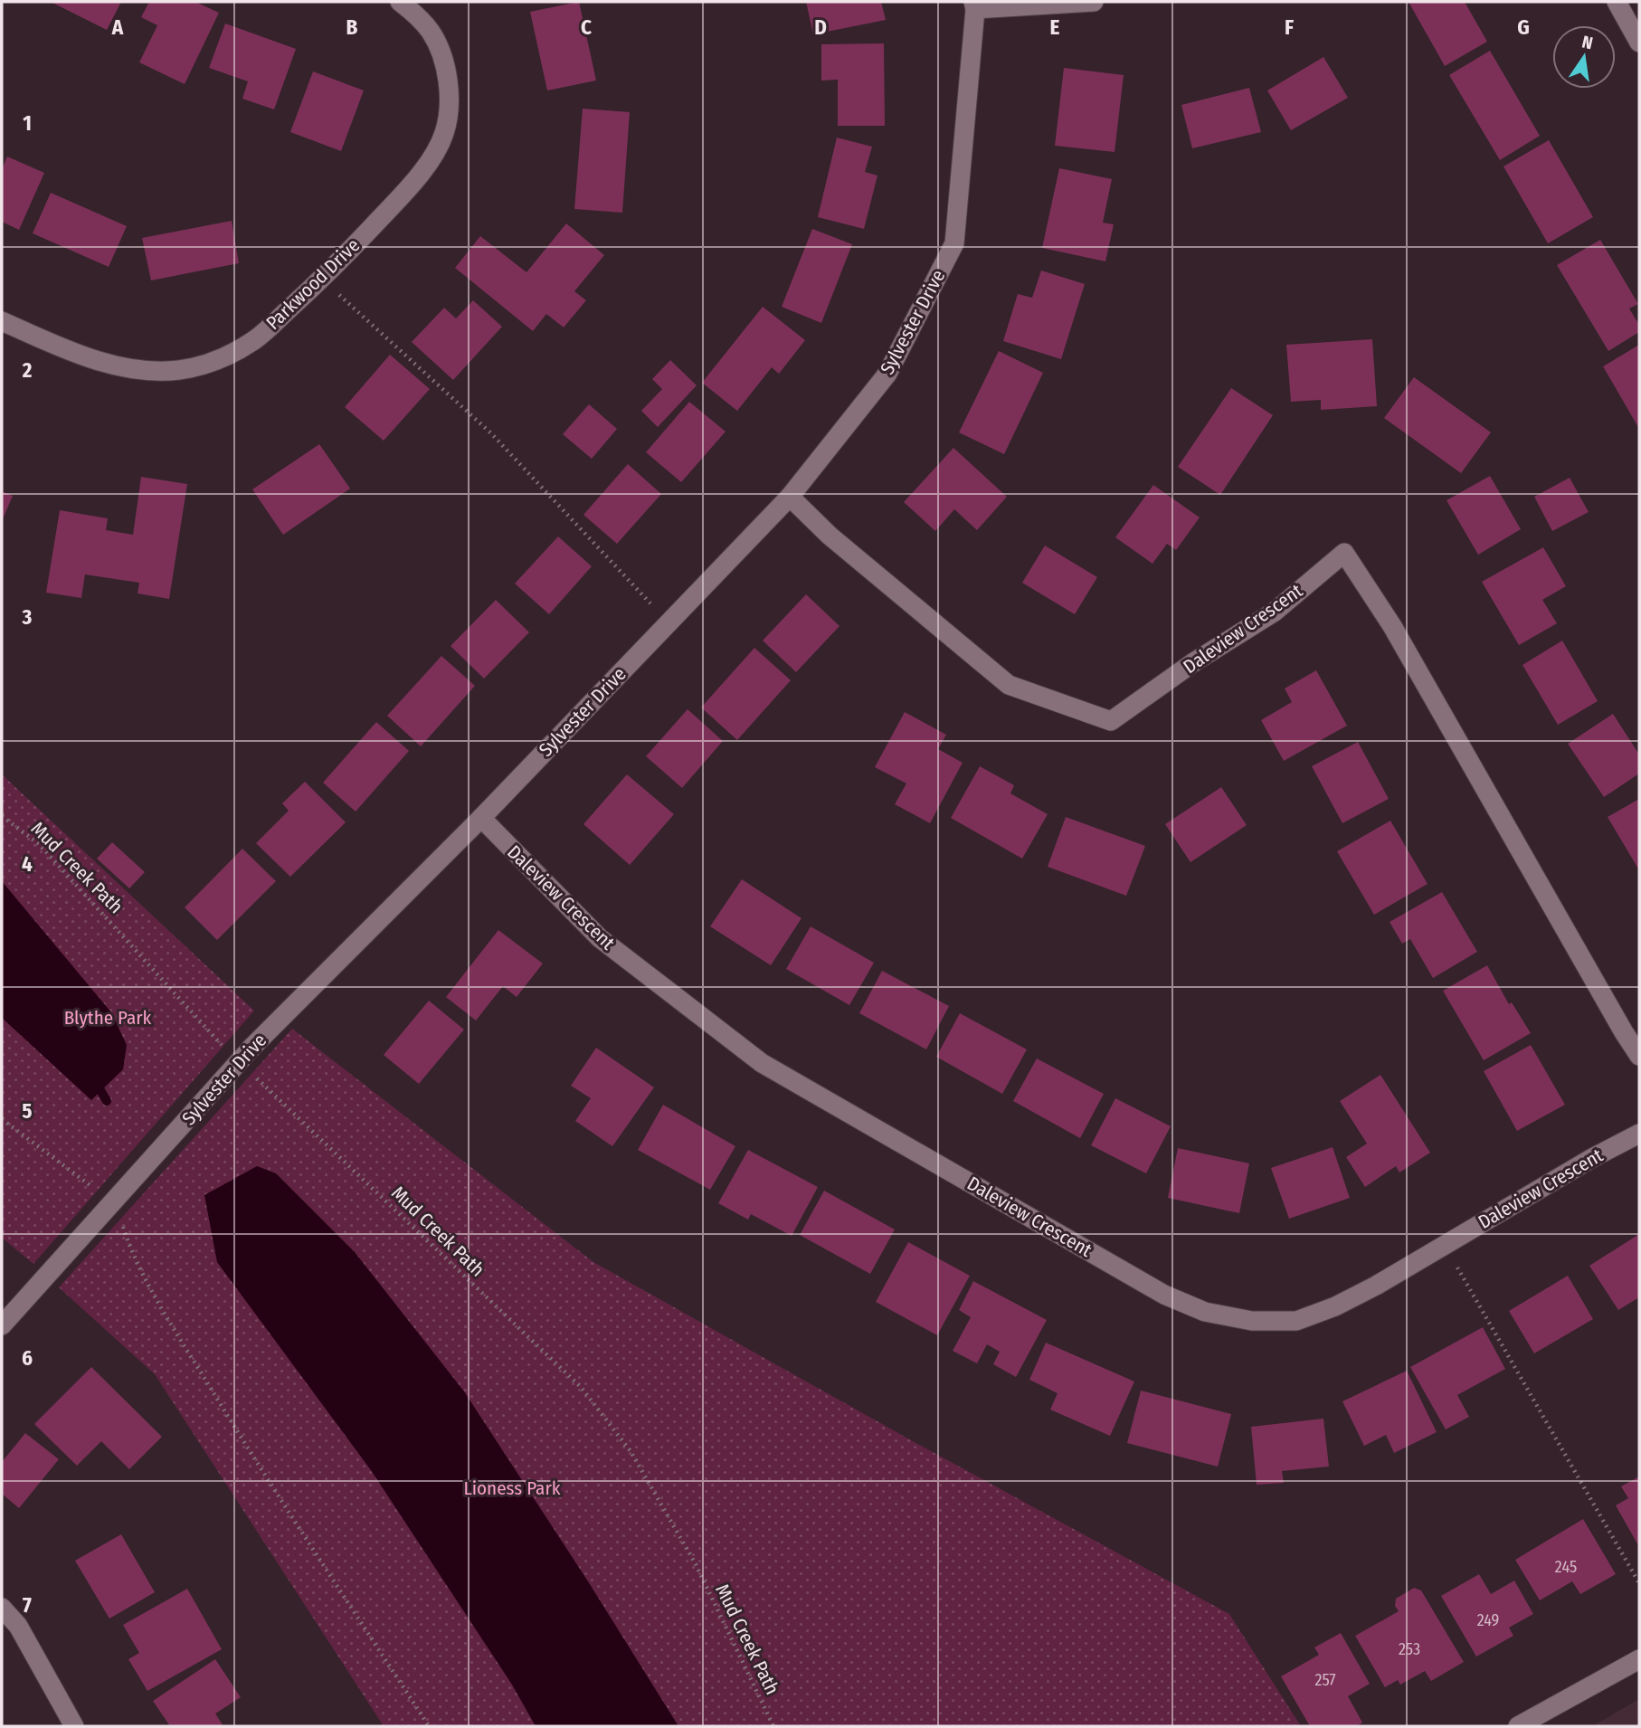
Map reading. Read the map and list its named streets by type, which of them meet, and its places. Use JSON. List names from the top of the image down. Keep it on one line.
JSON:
{"streets":{"street":["Parkwood Drive","Sylvester Drive","Daleview Crescent"],"path":["Mud Creek Path"]},"crossings":[["Sylvester Drive","Daleview Crescent"],["Sylvester Drive","Mud Creek Path"]],"parks":["Blythe Park","Lioness Park"],"house_numbers":["245","249","253","257"],"north":"top","grid":{"columns":["A","B","C","D","E","F","G"],"rows":["1","2","3","4","5","6","7"]}}
